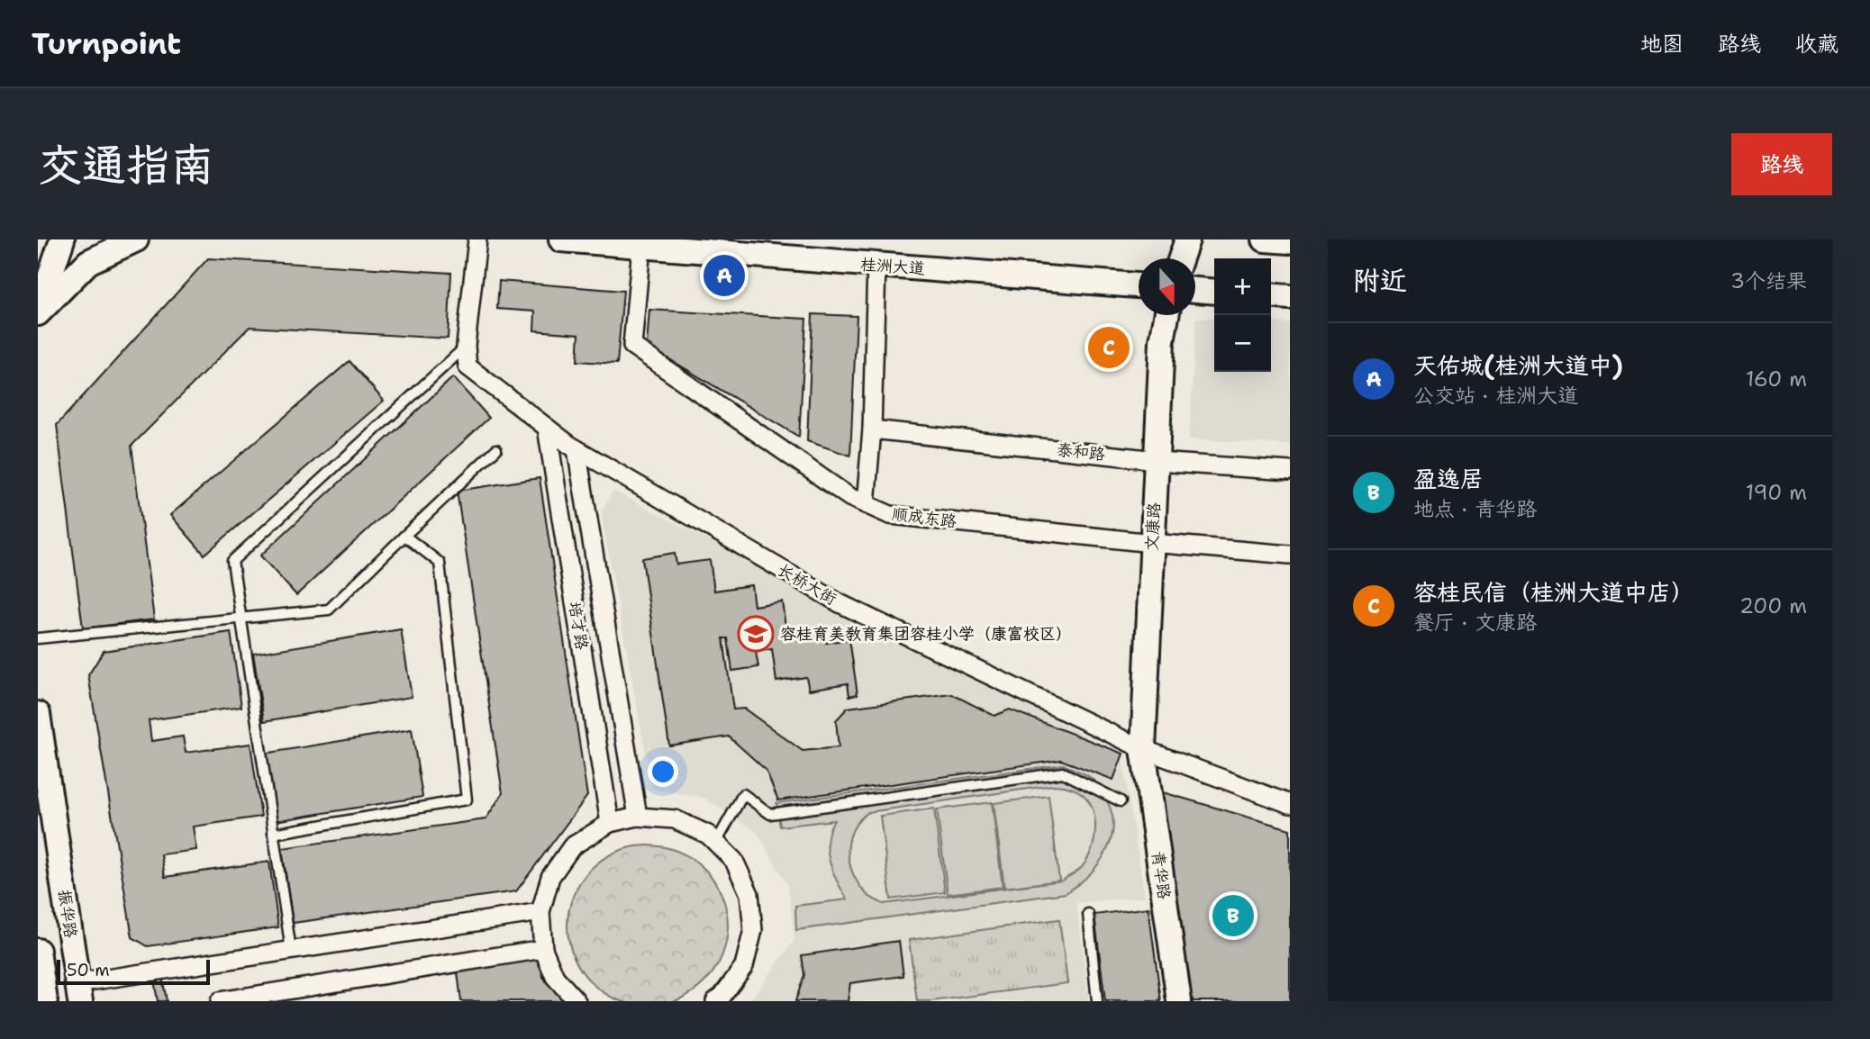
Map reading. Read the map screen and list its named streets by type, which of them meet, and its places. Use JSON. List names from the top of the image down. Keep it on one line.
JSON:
{"streets":{"main road":["桂洲大道","文康路","青华路","振华路"],"street":["泰和路","顺成东路","长桥大街","培才路"]},"crossings":[["桂洲大道","顺成东路"],["泰和路","文康路"],["顺成东路","文康路"],["文康路","长桥大街"],["文康路","青华路"],["长桥大街","培才路"],["长桥大街","青华路"]],"places":{"school or university":["容桂育美教育集团容桂小学（康富校区）"]},"scale_bar":"50 m","north":"bottom","page":{"header":"Turnpoint","nav":["地图","路线","收藏"],"buttons":"路线","title":"交通指南","heading":["附近","3个结果"],"pins":["A","C","B"],"map_buttons":["+","−"],"list":[{"mark":"A","name":"天佑城(桂洲大道中)","note":"公交站 · 桂洲大道","value":"160 m"},{"mark":"B","name":"盈逸居","note":"地点 · 青华路","value":"190 m"},{"mark":"C","name":"容桂民信（桂洲大道中店）","note":"餐厅 · 文康路","value":"200 m"}],"scale":"50 m"}}
